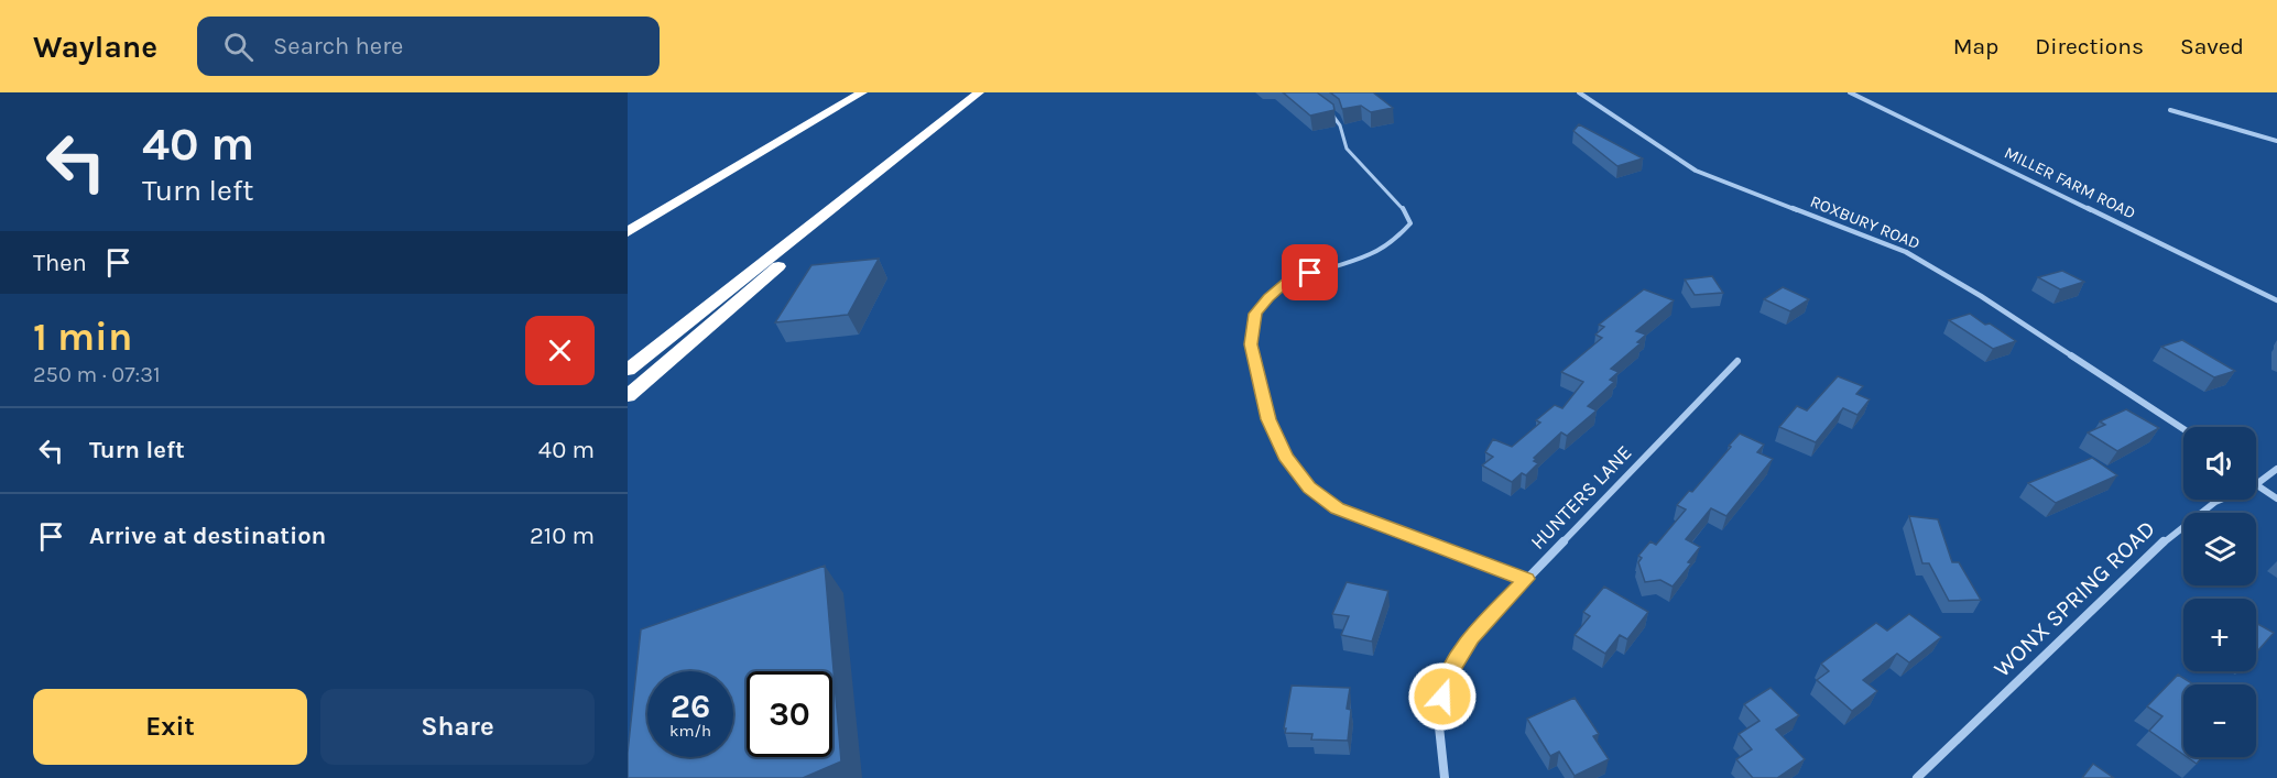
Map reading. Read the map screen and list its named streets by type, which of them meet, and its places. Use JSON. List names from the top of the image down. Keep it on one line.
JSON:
{"streets":{"street":["MILLER FARM ROAD","ROXBURY ROAD","HUNTERS LANE","WONX SPRING ROAD"]},"page":{"header":"Waylane","search":"Search here","nav":["Map","Directions","Saved"],"turn":["40 m","Turn left"],"then":"Then","heading":["1 min","250 m · 07:31"],"list":[{"name":"Turn left","value":"40 m"},{"name":"Arrive at destination","value":"210 m"}],"map_buttons":["+","−"],"speed":"26 km/h","limit":"30","buttons":["Exit","Share"]}}
